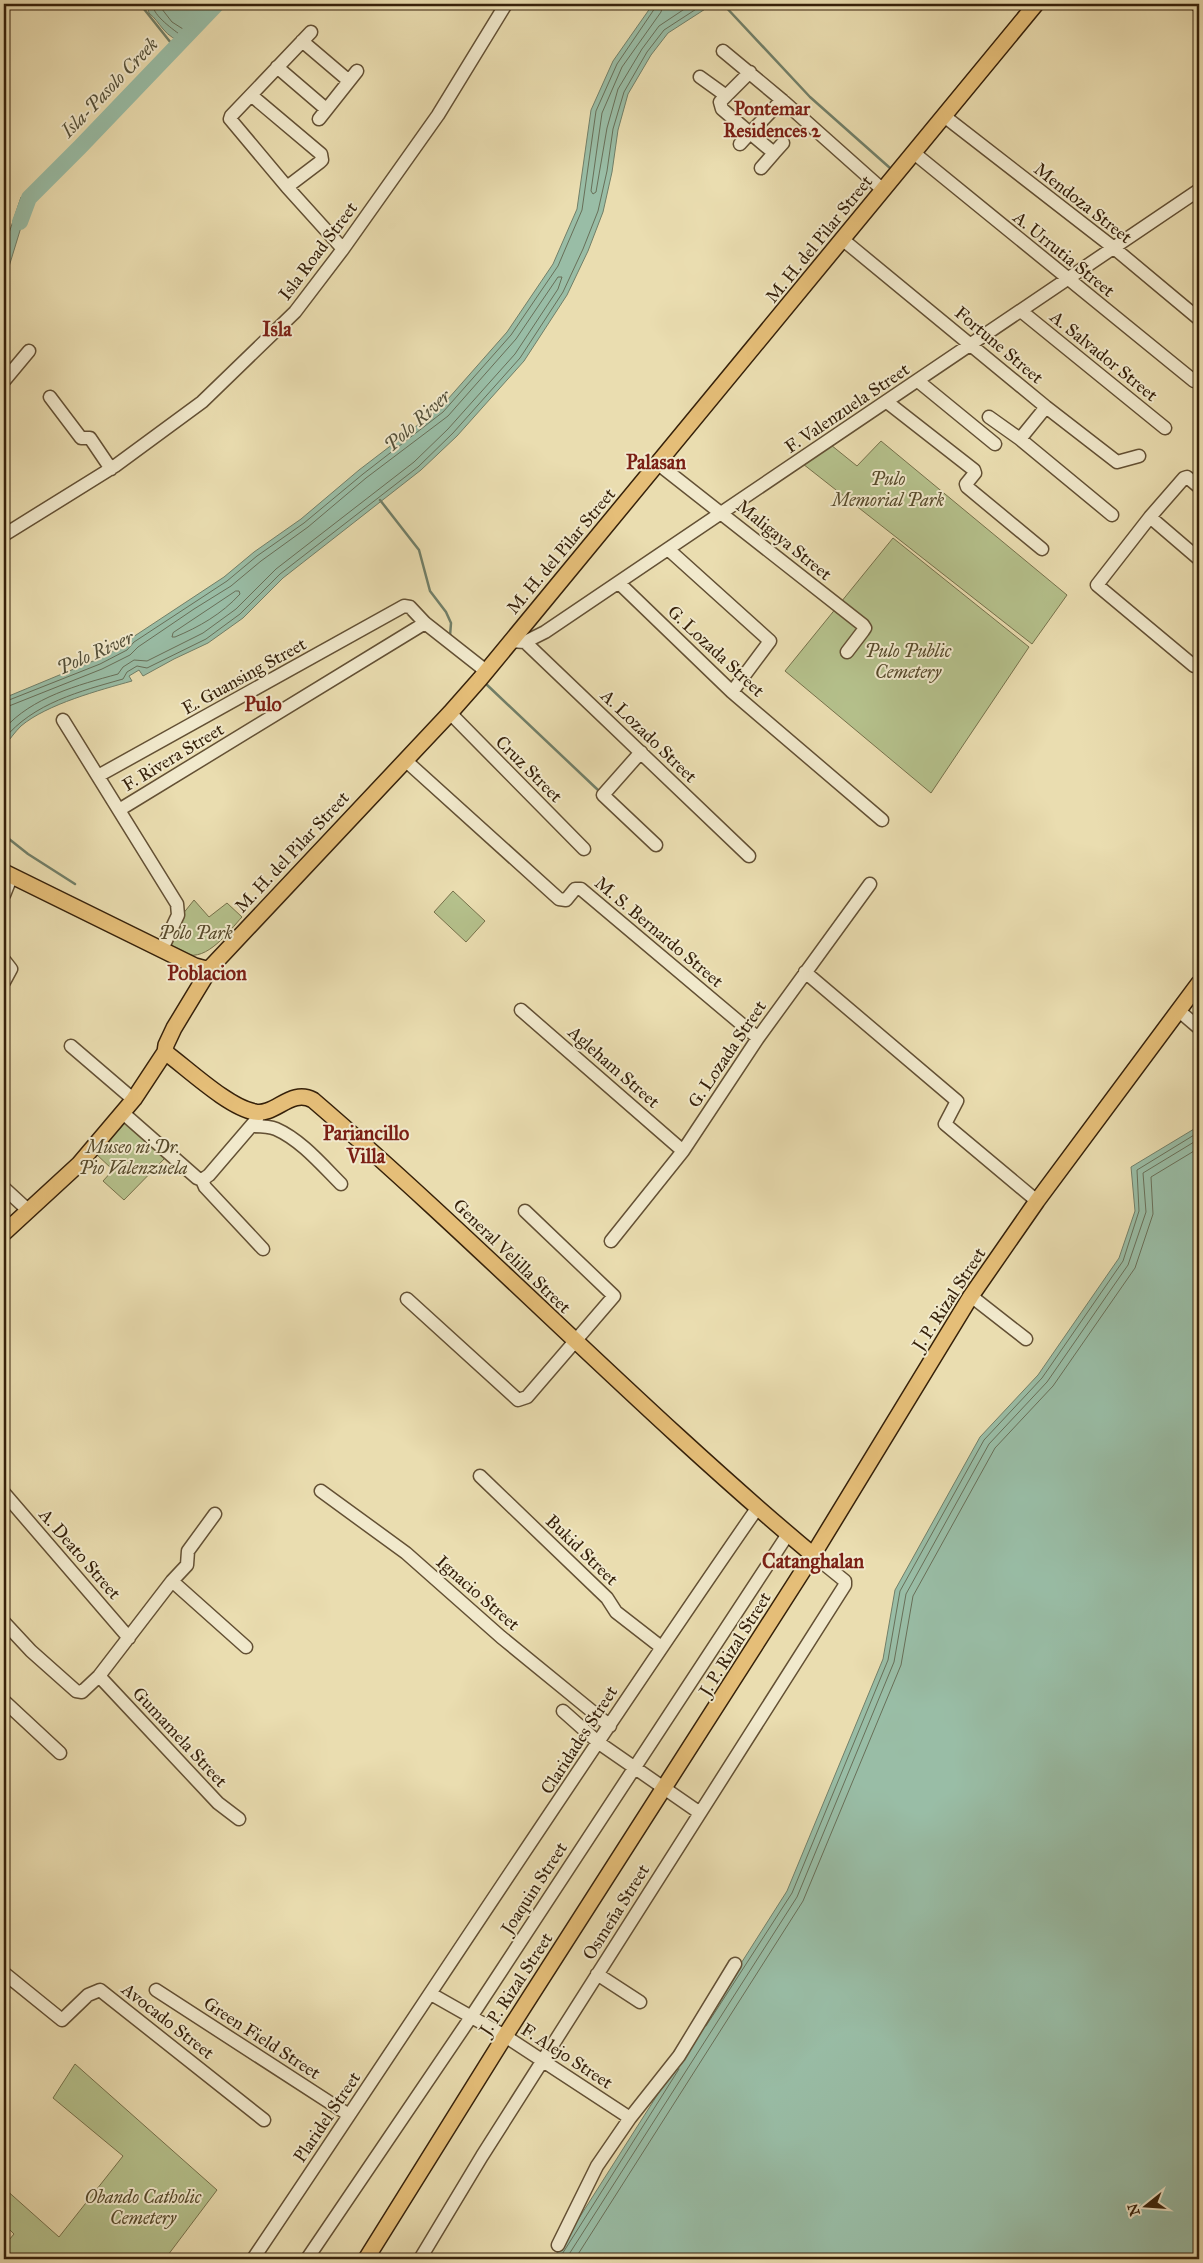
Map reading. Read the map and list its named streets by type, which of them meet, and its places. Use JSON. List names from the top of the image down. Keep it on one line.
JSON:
{"streets":{"main road":["M. H. del Pilar Street","General Velilla Street","J. P. Rizal Street"],"street":["Mendoza Street","Isla Road Street","A. Urrutia Street","Fortune Street","A. Salvador Street","F. Valenzuela Street","Maligaya Street","G. Lozada Street","E. Guansing Street","A. Lozado Street","F. Rivera Street","Cruz Street","M. S. Bernardo Street","Agleham Street","Bukid Street","A. Deato Street","Ignacio Street","Gumamela Street","Claridades Street","Joaquin Street","Osmeña Street","Avocado Street","Green Field Street","F. Alejo Street","Plaridel Street"]},"crossings":[["Mendoza Street","M. H. del Pilar Street"],["Mendoza Street","F. Valenzuela Street"],["M. H. del Pilar Street","A. Urrutia Street"],["M. H. del Pilar Street","Fortune Street"],["M. H. del Pilar Street","F. Valenzuela Street"],["M. H. del Pilar Street","Maligaya Street"],["M. H. del Pilar Street","A. Lozado Street"],["M. H. del Pilar Street","Cruz Street"],["M. H. del Pilar Street","M. S. Bernardo Street"],["A. Urrutia Street","F. Valenzuela Street"],["Fortune Street","F. Valenzuela Street"],["A. Salvador Street","F. Valenzuela Street"],["F. Valenzuela Street","Maligaya Street"],["F. Valenzuela Street","G. Lozada Street"],["F. Valenzuela Street","A. Lozado Street"],["G. Lozada Street","M. S. Bernardo Street"],["G. Lozada Street","Agleham Street"],["E. Guansing Street","F. Rivera Street"],["General Velilla Street","J. P. Rizal Street"],["General Velilla Street","Claridades Street"],["General Velilla Street","Joaquin Street"],["General Velilla Street","Osmeña Street"],["J. P. Rizal Street","Osmeña Street"],["J. P. Rizal Street","F. Alejo Street"],["Bukid Street","Claridades Street"],["Ignacio Street","Claridades Street"],["Claridades Street","F. Alejo Street"],["Claridades Street","Plaridel Street"],["Joaquin Street","F. Alejo Street"],["Osmeña Street","F. Alejo Street"],["Green Field Street","Plaridel Street"],["F. Alejo Street","Plaridel Street"]],"districts":["Pontemar Residences 2","Isla","Palasan","Pulo","Poblacion","Pariancillo Villa","Catanghalan"],"water":["Isla-Pasolo Creek","Polo River"],"parks":["Pulo Memorial Park","Pulo Public Cemetery","Polo Park","Museo ni Dr. Pio Valenzuela","Obando Catholic Cemetery"],"north":"left"}
